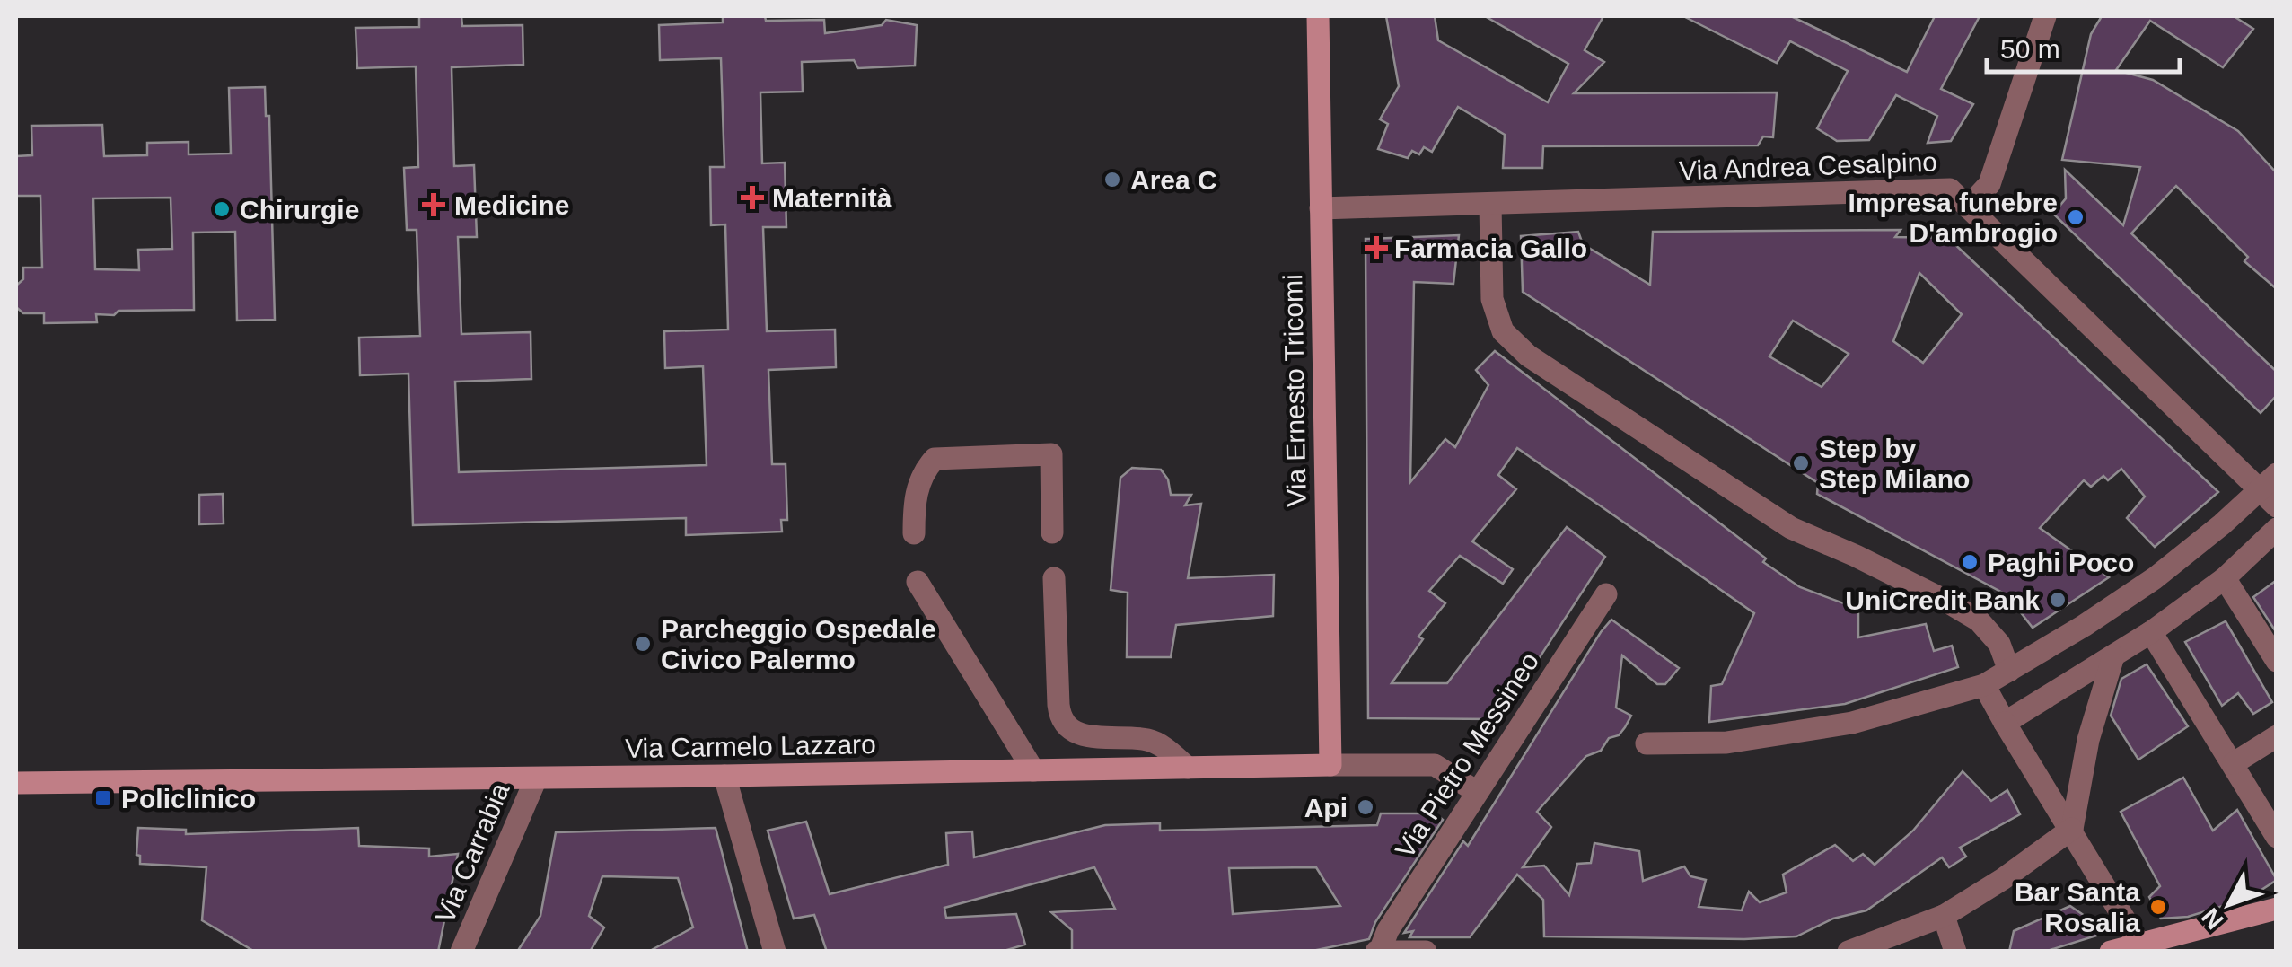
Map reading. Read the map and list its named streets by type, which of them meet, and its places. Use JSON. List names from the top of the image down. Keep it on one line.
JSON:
{"streets":{"street":["Via Andrea Cesalpino","Via Ernesto Tricomi","Via Carmelo Lazzaro","Via Pietro Messineo","Via Carrabia"]},"crossings":[["Via Andrea Cesalpino","Via Ernesto Tricomi"],["Via Ernesto Tricomi","Via Carmelo Lazzaro"],["Via Carmelo Lazzaro","Via Pietro Messineo"],["Via Carmelo Lazzaro","Via Carrabia"]],"places":{"other":["Area C","Chirurgie","Impresa funebre D'ambrogio","Step by Step Milano","Paghi Poco","UniCredit Bank","Parcheggio Ospedale Civico Palermo","Api","Bar Santa Rosalia"],"health":["Maternità","Medicine","Farmacia Gallo"],"transit":["Policlinico"]},"scale_bar":"50 m","north":"bottom left"}
